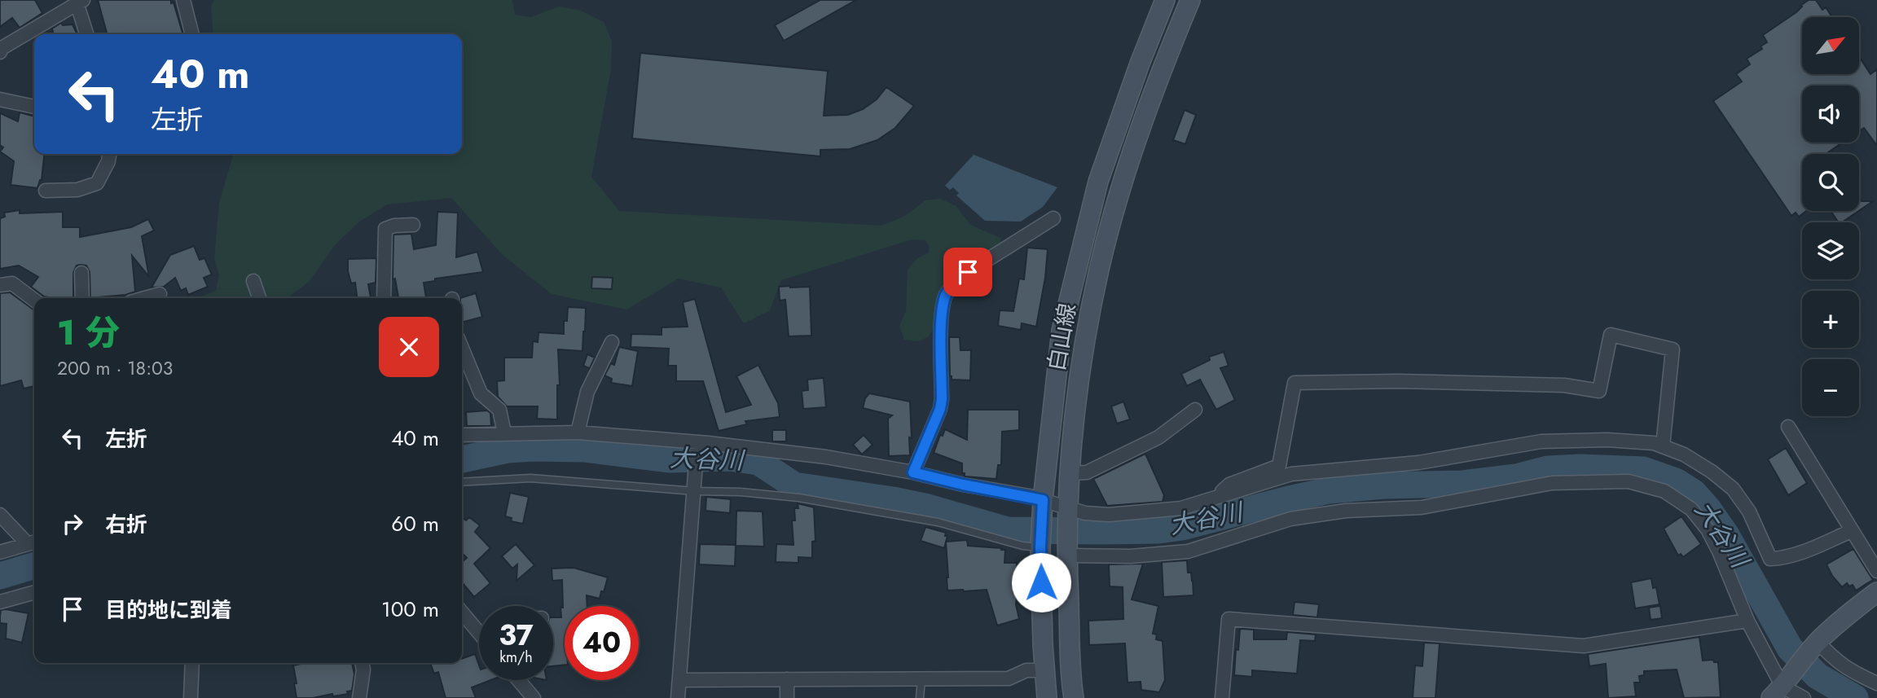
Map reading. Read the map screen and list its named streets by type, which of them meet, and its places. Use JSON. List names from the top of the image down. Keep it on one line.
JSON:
{"streets":{"street":["白山線"]},"water":["大谷川"],"north":"top right","page":{"map_buttons":["+","−"],"turn":["40 m","左折"],"heading":["1 分","200 m · 18:03"],"list":[{"name":"左折","value":"40 m"},{"name":"右折","value":"60 m"},{"name":"目的地に到着","value":"100 m"}],"speed":"37 km/h","limit":"40"}}
